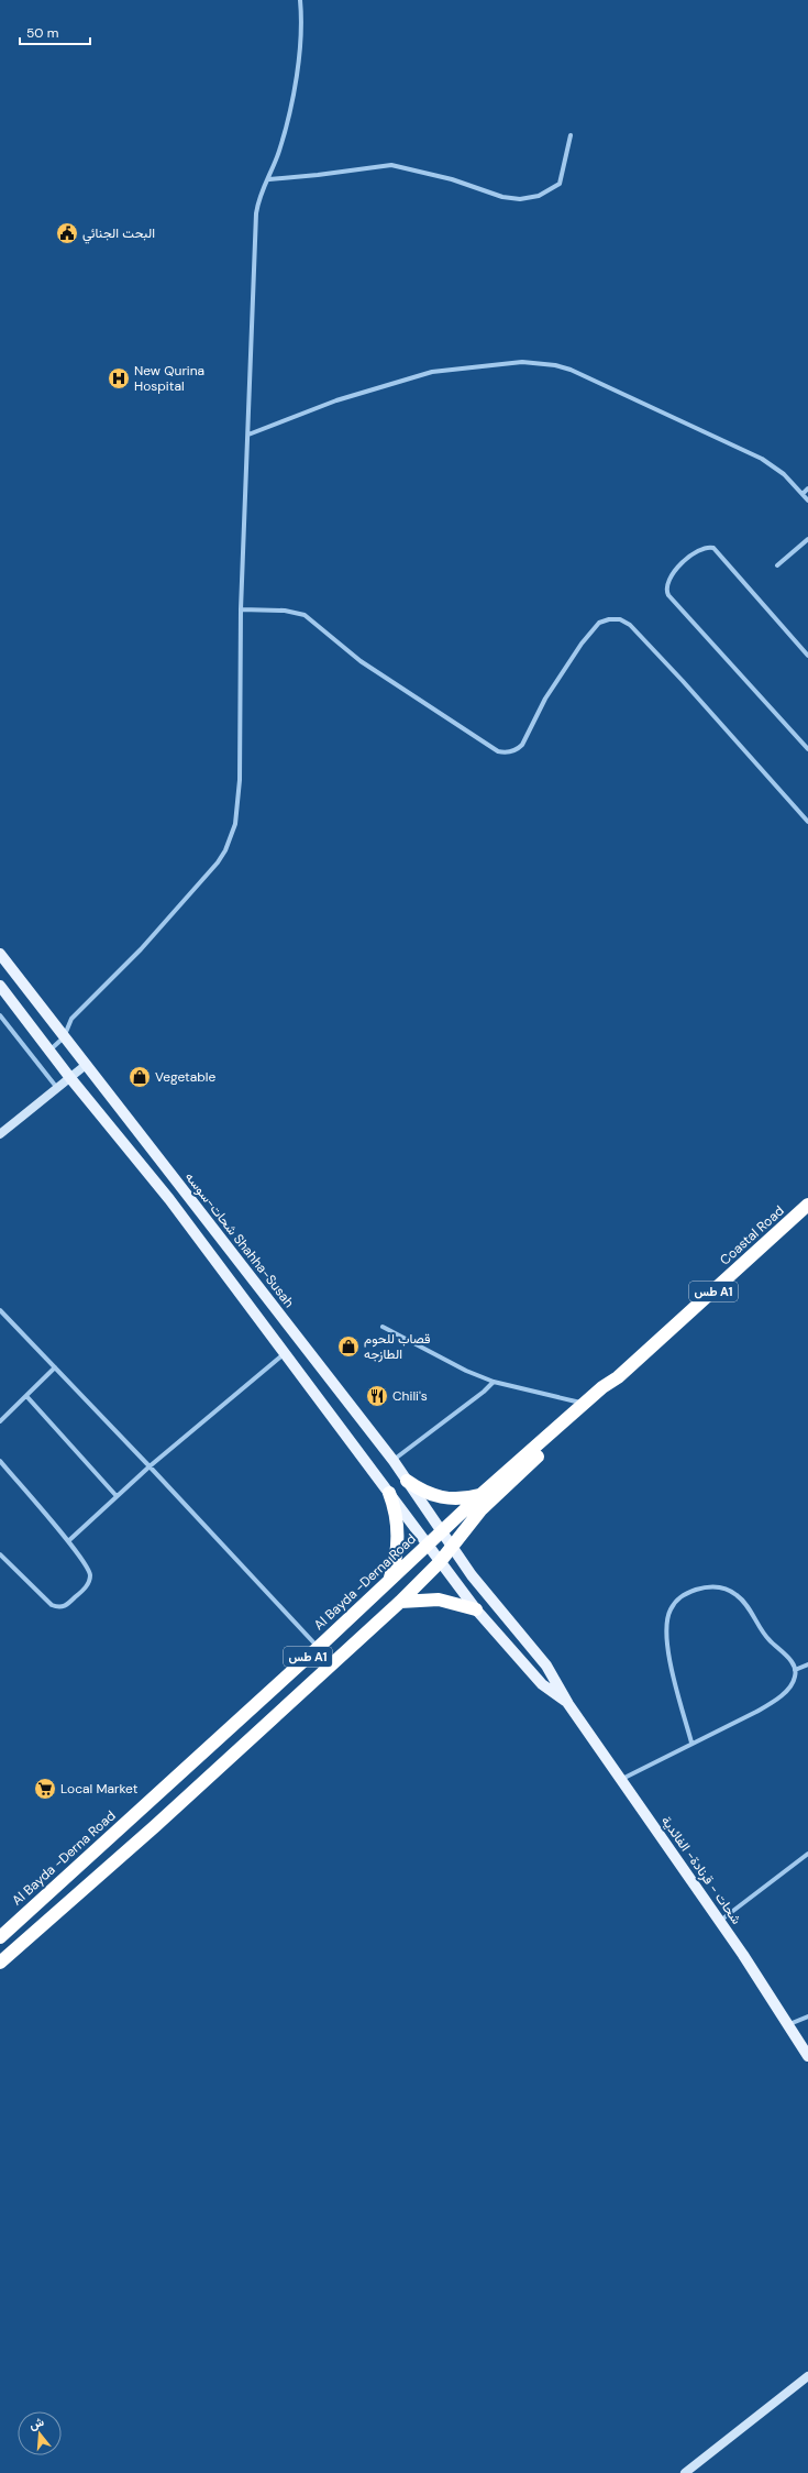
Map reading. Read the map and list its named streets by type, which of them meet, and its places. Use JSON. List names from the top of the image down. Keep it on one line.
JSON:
{"streets":{"highway":["Coastal Road","طس A1","Al Bayda -Derna Road"],"main road":["شحات-سوسه Shahha-Susah","شحات - قرنادة- الفائدية"]},"crossings":[["Coastal Road","Al Bayda -Derna Road"],["شحات-سوسه Shahha-Susah","طس A1"],["شحات-سوسه Shahha-Susah","Al Bayda -Derna Road"],["شحات-سوسه Shahha-Susah","شحات - قرنادة- الفائدية"]],"places":{"public building":["البحت الجنائي"],"hospital":["New Qurina Hospital"],"shop":["Vegetable","قصاب للحوم الطازجه"],"restaurant":["Chili's"],"supermarket":["Local Market"]},"scale_bar":"50 m","north":"top"}
